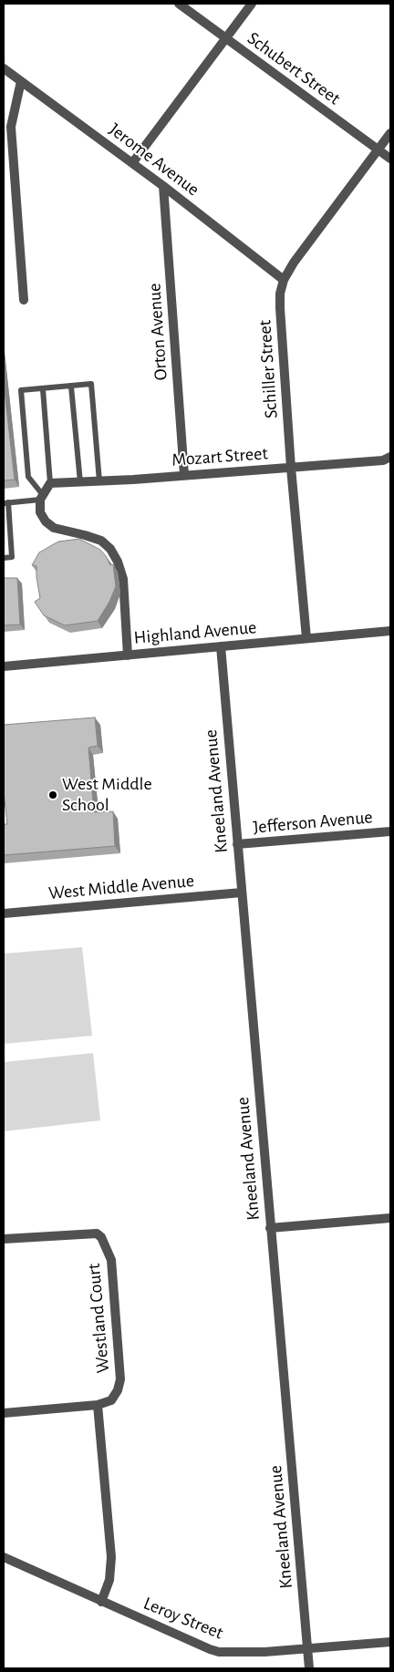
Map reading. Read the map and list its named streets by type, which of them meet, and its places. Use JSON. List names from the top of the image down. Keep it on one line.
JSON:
{"streets":{"street":["Schubert Street","Jerome Avenue","Orton Avenue","Schiller Street","Mozart Street","Highland Avenue","Kneeland Avenue","Jefferson Avenue","West Middle Avenue","Westland Court","Leroy Street"]},"crossings":[["Schubert Street","Schiller Street"],["Jerome Avenue","Orton Avenue"],["Jerome Avenue","Schiller Street"],["Orton Avenue","Mozart Street"],["Schiller Street","Mozart Street"],["Schiller Street","Highland Avenue"],["Highland Avenue","Kneeland Avenue"],["Kneeland Avenue","Jefferson Avenue"],["Kneeland Avenue","West Middle Avenue"],["Kneeland Avenue","Leroy Street"]],"places":["West Middle School"]}
